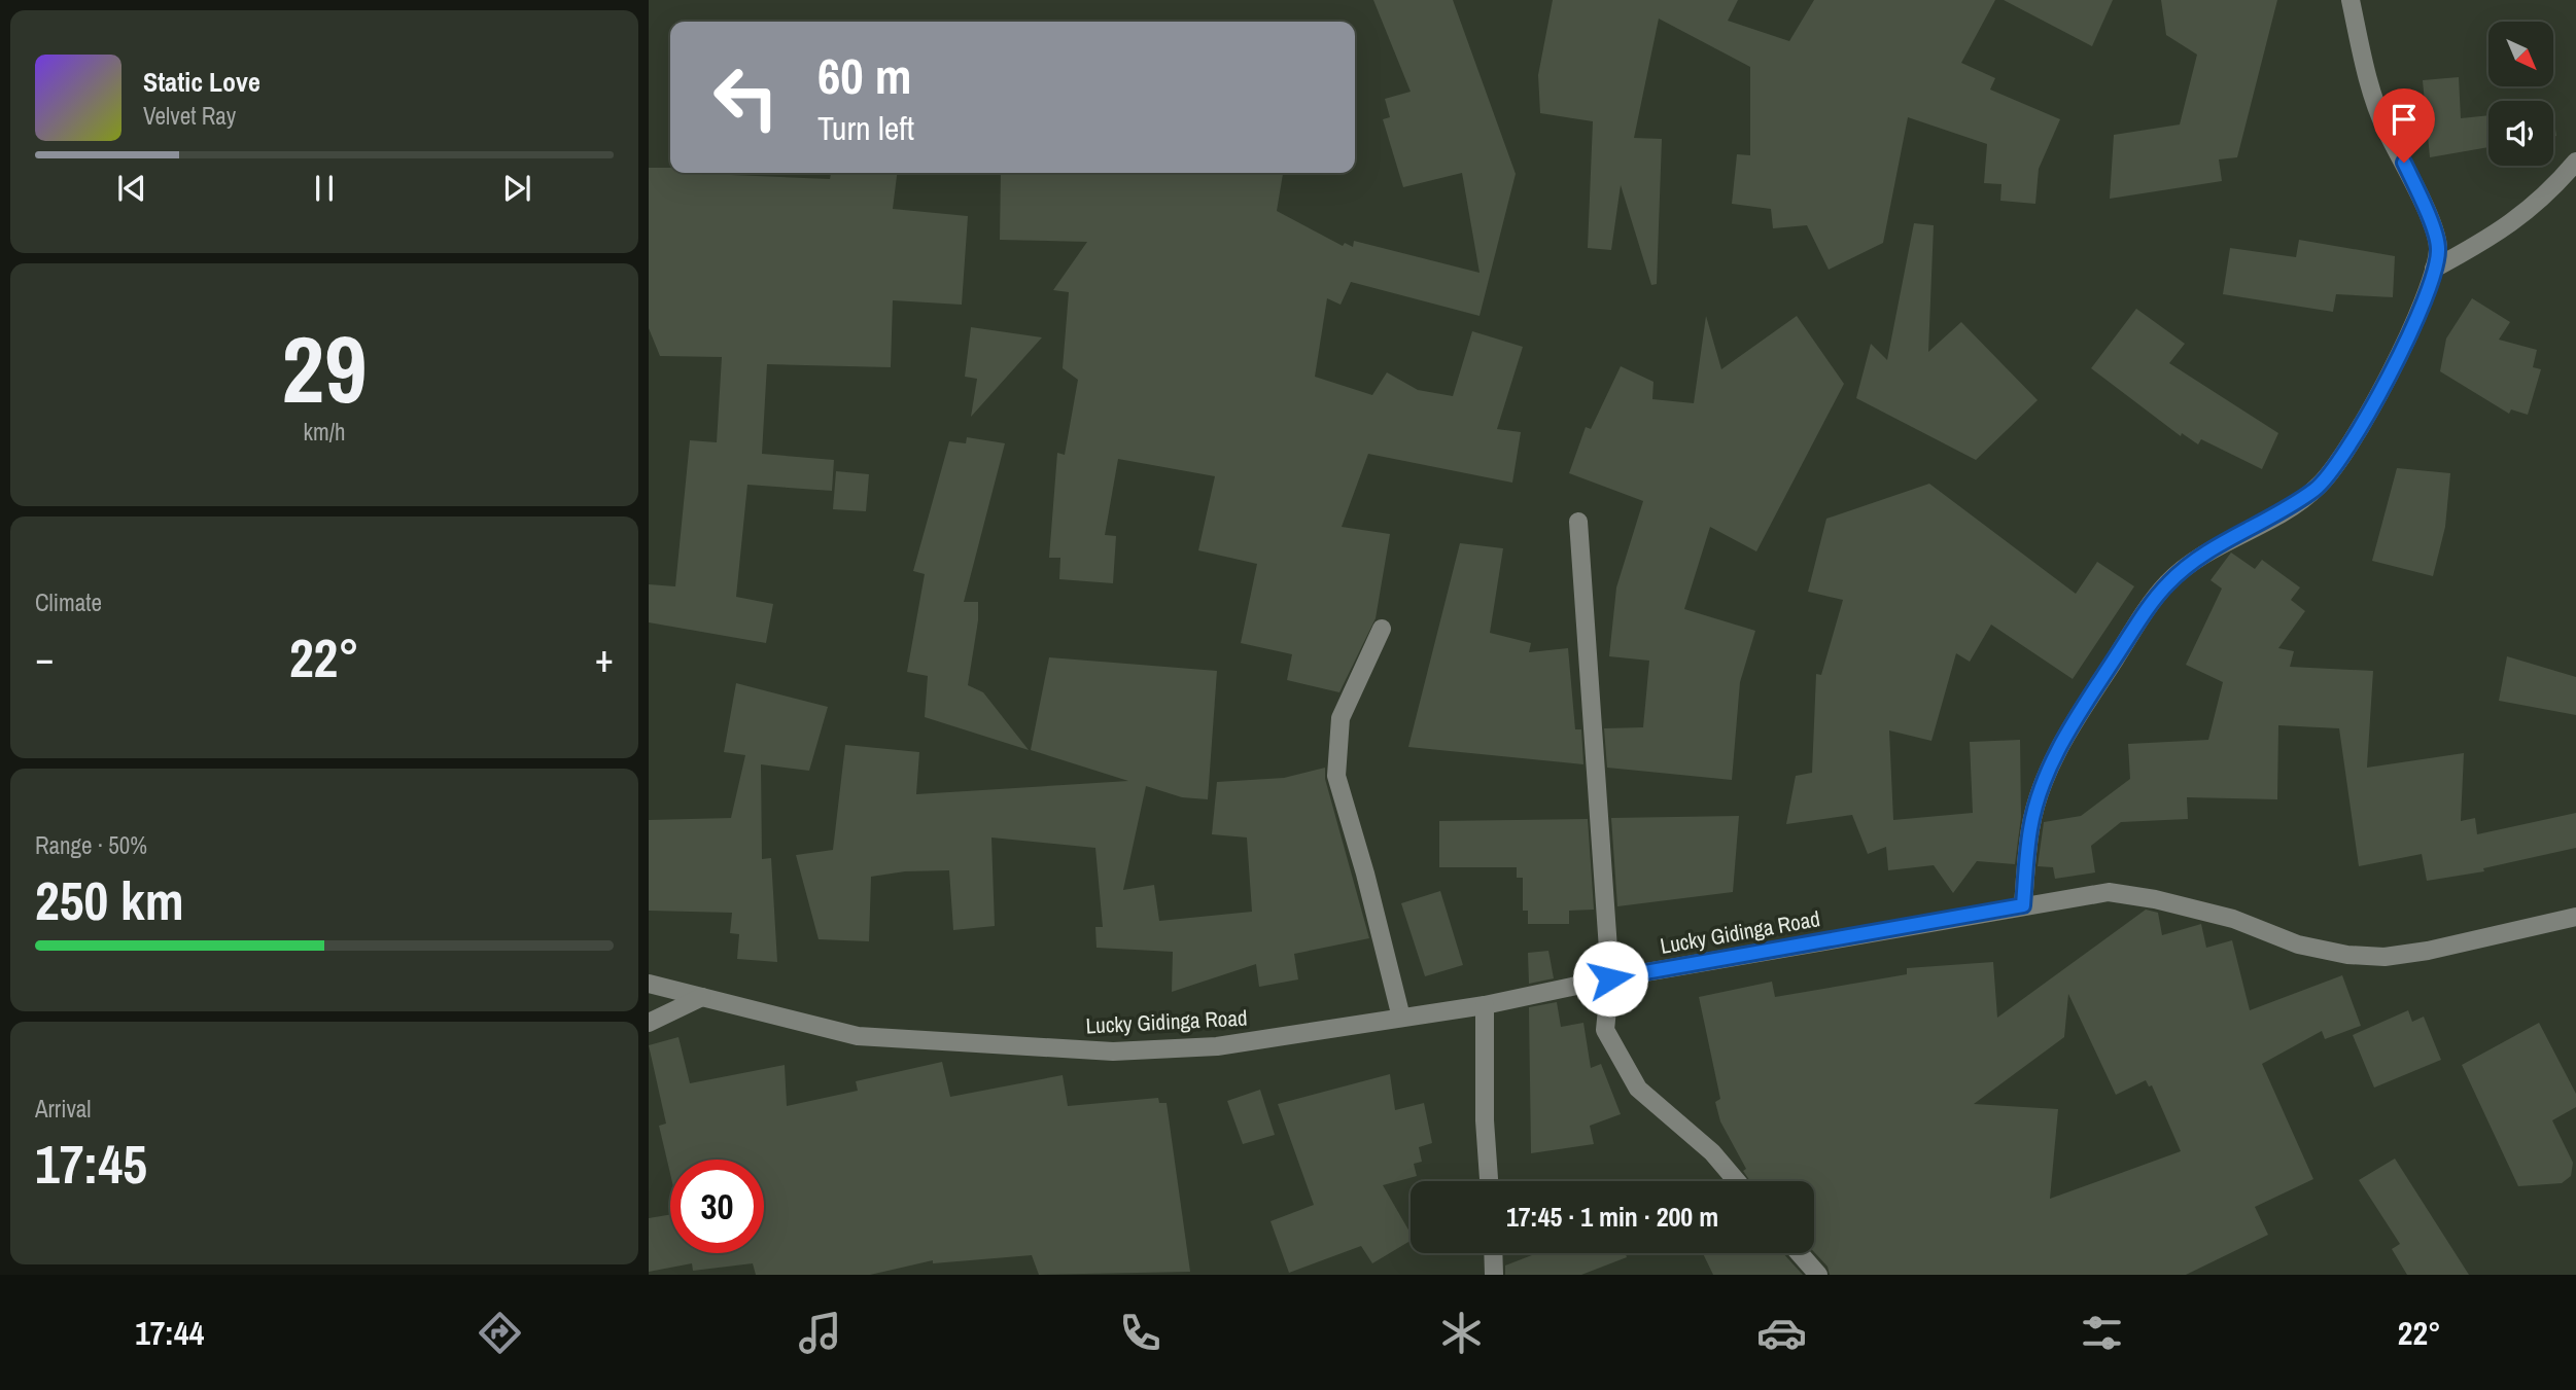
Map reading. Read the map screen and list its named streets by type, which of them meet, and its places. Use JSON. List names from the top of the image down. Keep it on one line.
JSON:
{"streets":{"street":["Lucky Gidinga Road"]},"north":"bottom right","page":{"turn":["60 m","Turn left"],"song":["Static Love","Velvet Ray"],"tile":[["29","km/h"],"Climate",["Range · 50%","250 km"],["Arrival","17:45"]],"heat":["−","22°","+"],"limit":"30","trip":"17:45 · 1 min · 200 m","tabs":["17:44","22°"]}}
